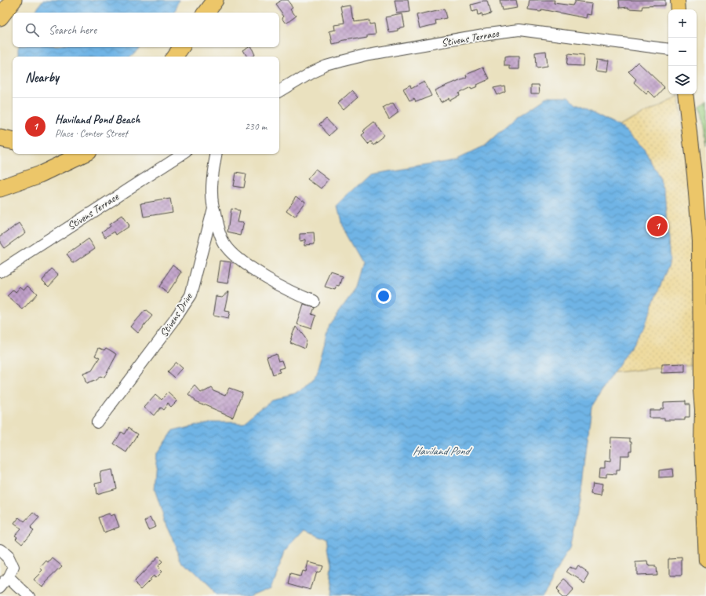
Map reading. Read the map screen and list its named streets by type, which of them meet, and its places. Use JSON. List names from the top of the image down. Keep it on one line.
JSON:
{"streets":{"street":["Stivens Terrace","Stivens Drive"]},"water":["Haviland Pond"],"page":{"map_buttons":["+","−"],"search":"Search here","heading":"Nearby","list":[{"mark":"1","name":"Haviland Pond Beach","note":"Place · Center Street","value":"230 m"}],"pins":"1"}}
